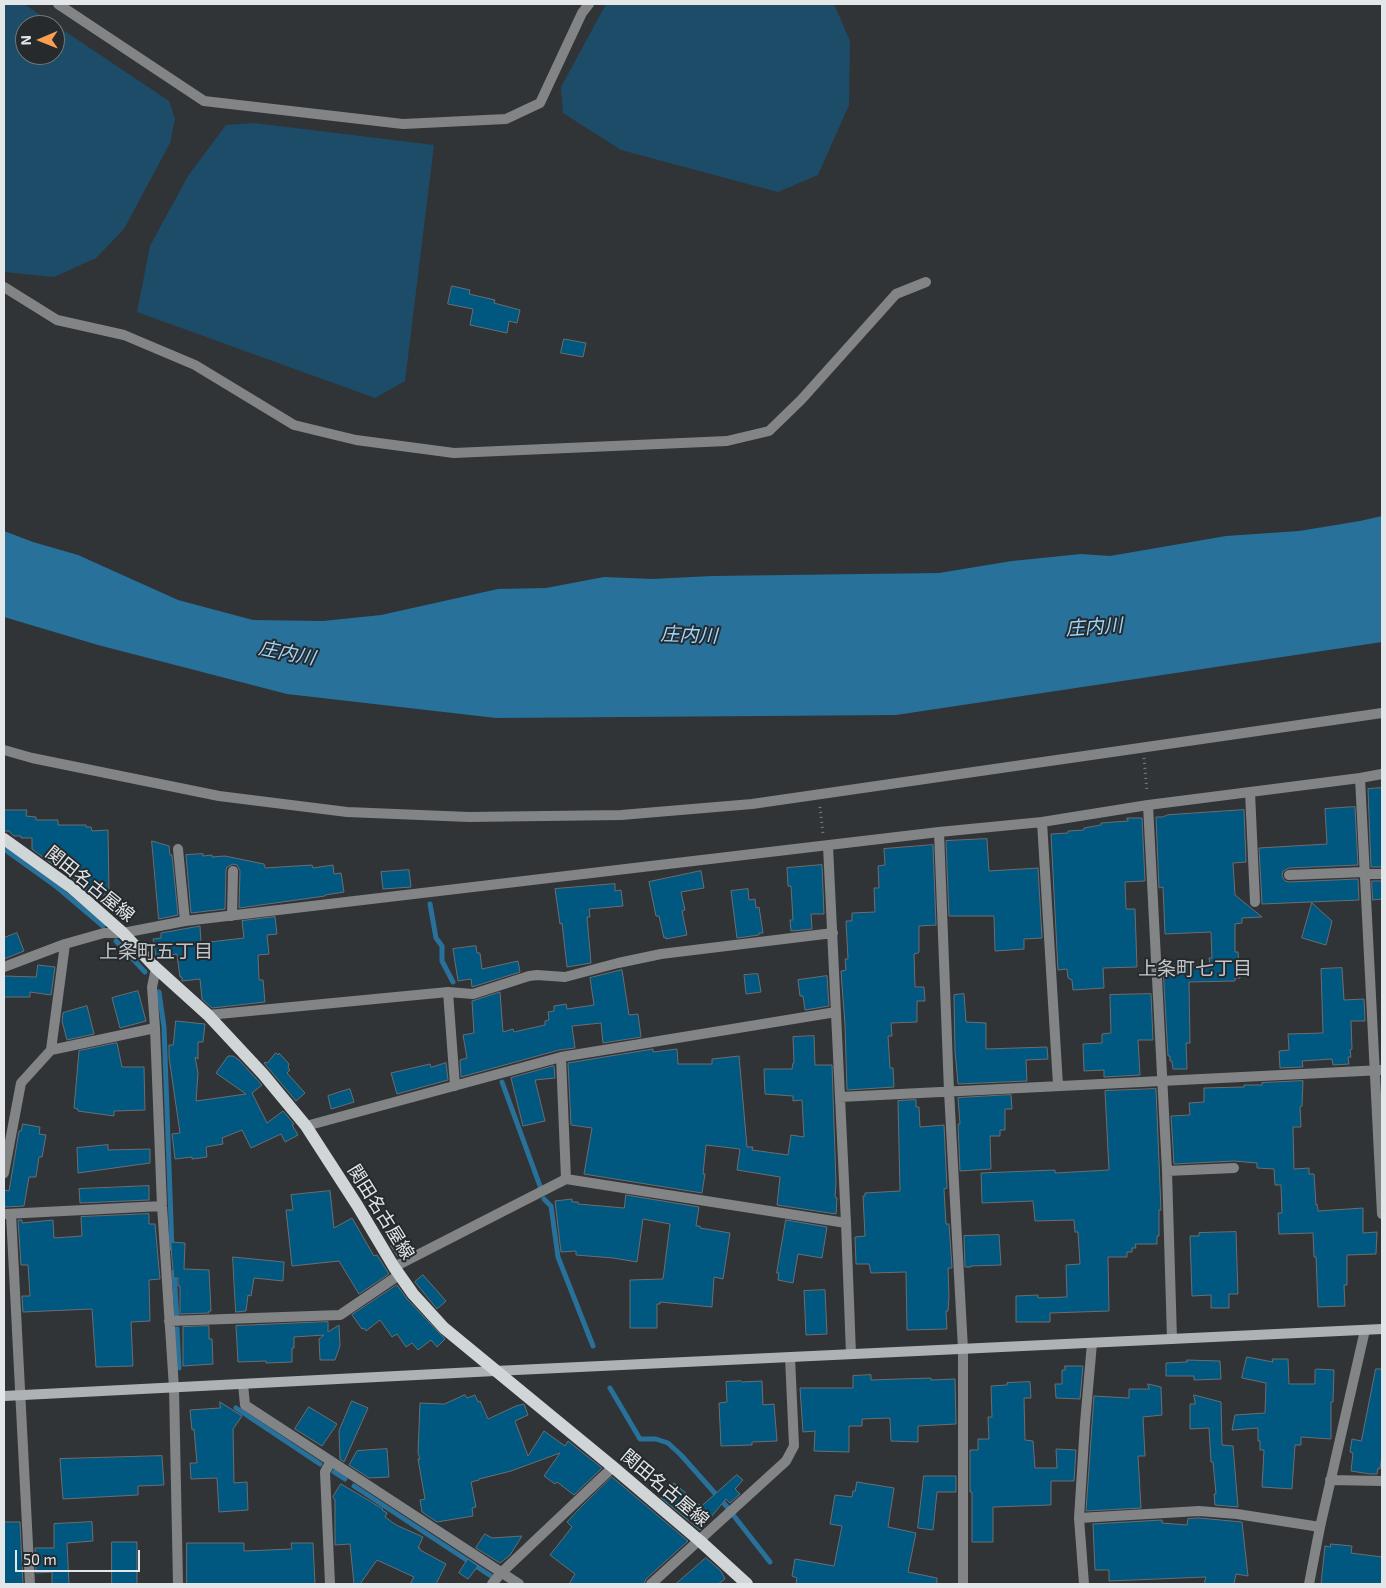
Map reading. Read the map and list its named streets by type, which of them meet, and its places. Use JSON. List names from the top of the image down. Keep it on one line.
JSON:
{"streets":{"main road":["関田名古屋線"]},"districts":["上条町五丁目","上条町七丁目"],"water":["庄内川"],"scale_bar":"50 m","north":"left"}
